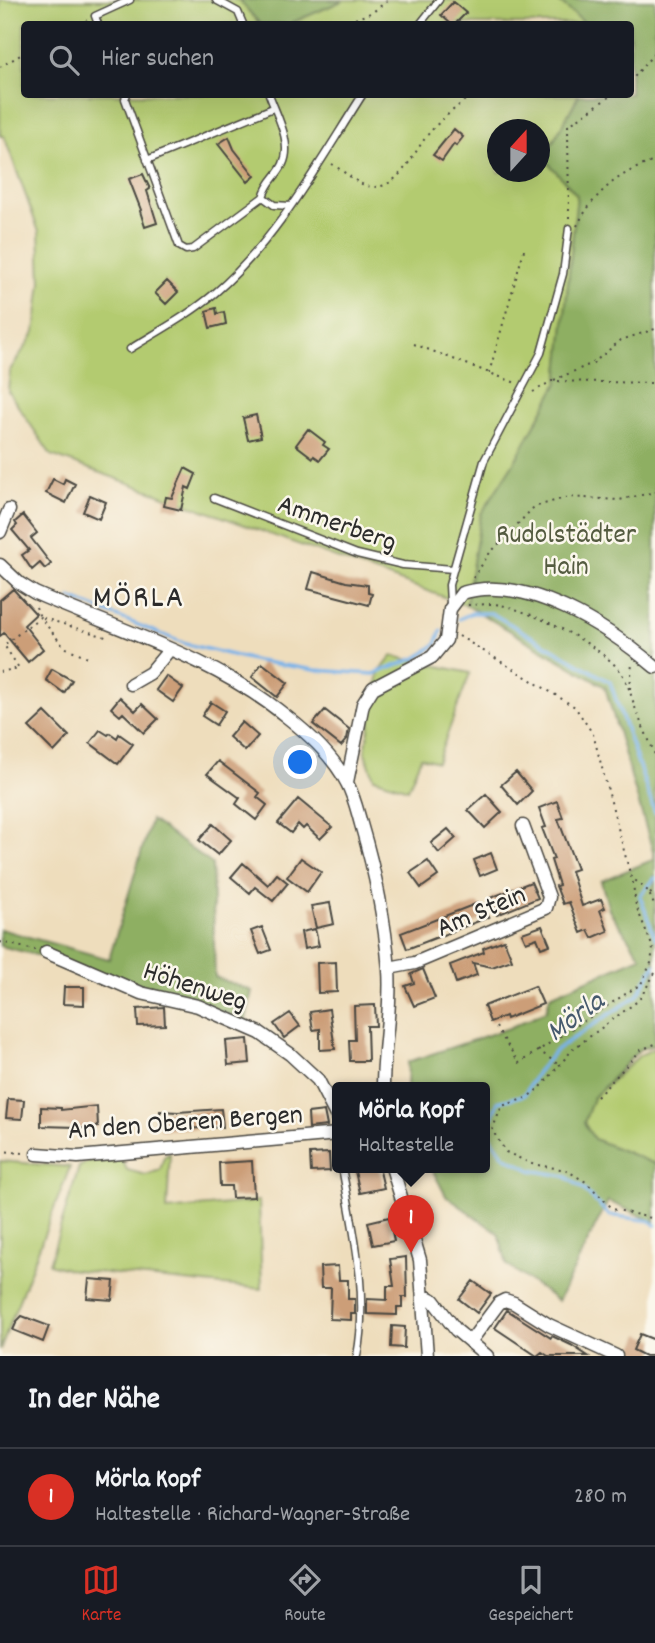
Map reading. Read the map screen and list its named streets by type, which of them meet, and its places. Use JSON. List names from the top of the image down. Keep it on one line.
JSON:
{"streets":{"street":["Am Stein","Höhenweg","An den Oberen Bergen"],"lane":["Ammerberg"]},"districts":["MÖRLA"],"water":["Mörla"],"parks":["Rudolstädter Hain"],"north":"top","page":{"search":"Hier suchen","popup":["Mörla Kopf","Haltestelle"],"pins":"1","heading":"In der Nähe","list":[{"mark":"1","name":"Mörla Kopf","note":"Haltestelle · Richard-Wagner-Straße","value":"280 m"}],"nav":["Karte","Route","Gespeichert"]}}
